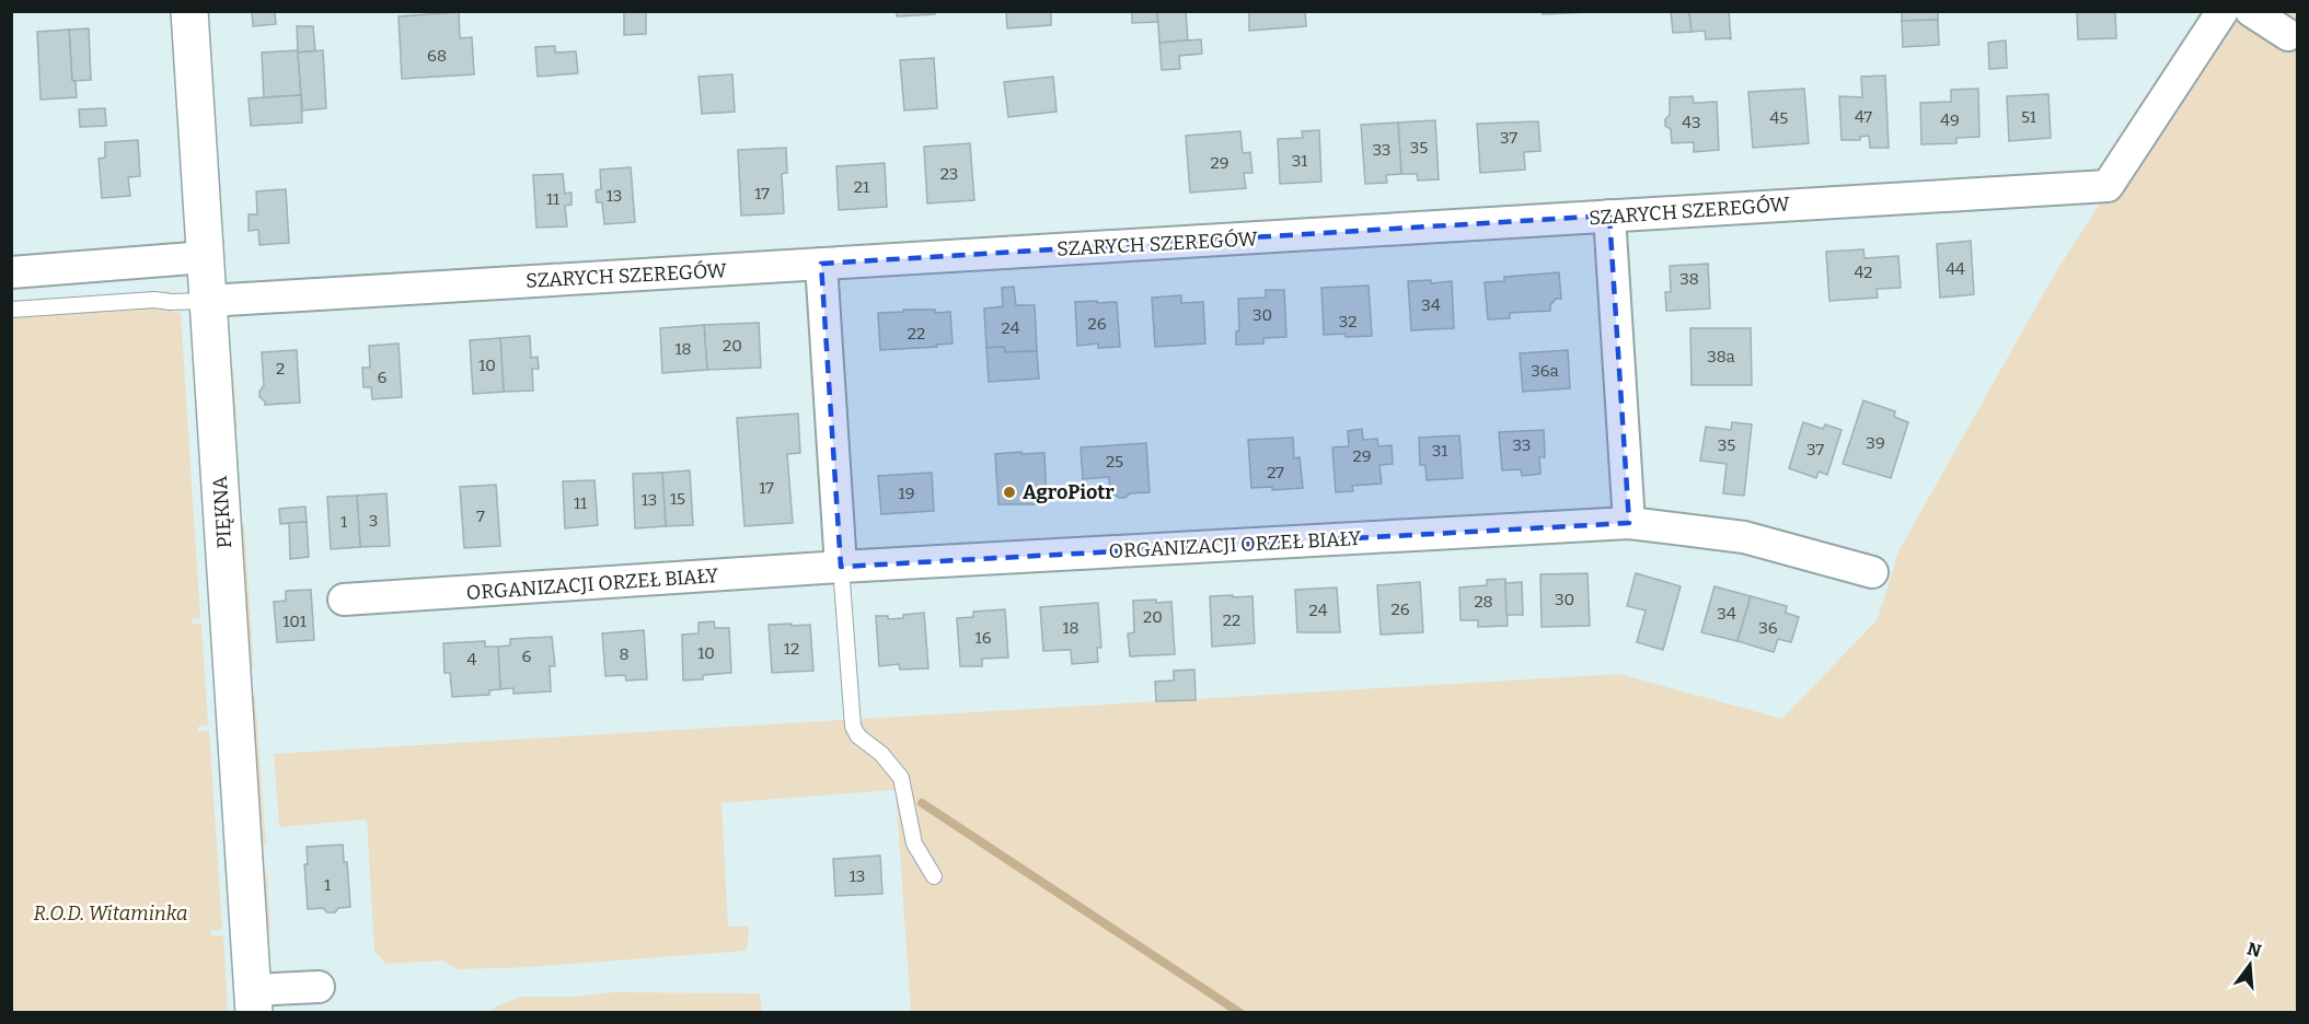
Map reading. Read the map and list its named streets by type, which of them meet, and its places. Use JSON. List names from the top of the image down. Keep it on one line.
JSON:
{"streets":{"street":["SZARYCH SZEREGÓW","PIĘKNA","ORGANIZACJI ORZEŁ BIAŁY"]},"crossings":[["SZARYCH SZEREGÓW","PIĘKNA"]],"parks":["R.O.D. Witaminka"],"places":["AgroPiotr"],"house_numbers":["68","47","51","45","49","43","37","35","33","31","29","23","21","17","13","11","44","42","38","34","30","32","26","24","22","20","18","38a","10","2","36a","6","39","33","35","37","31","29","25","27","17","19","15","13","11","7","3","1","30","28","26","24","34","20","22","101","18","36","16","12","10","8","6","4","13","1"],"north":"top"}
